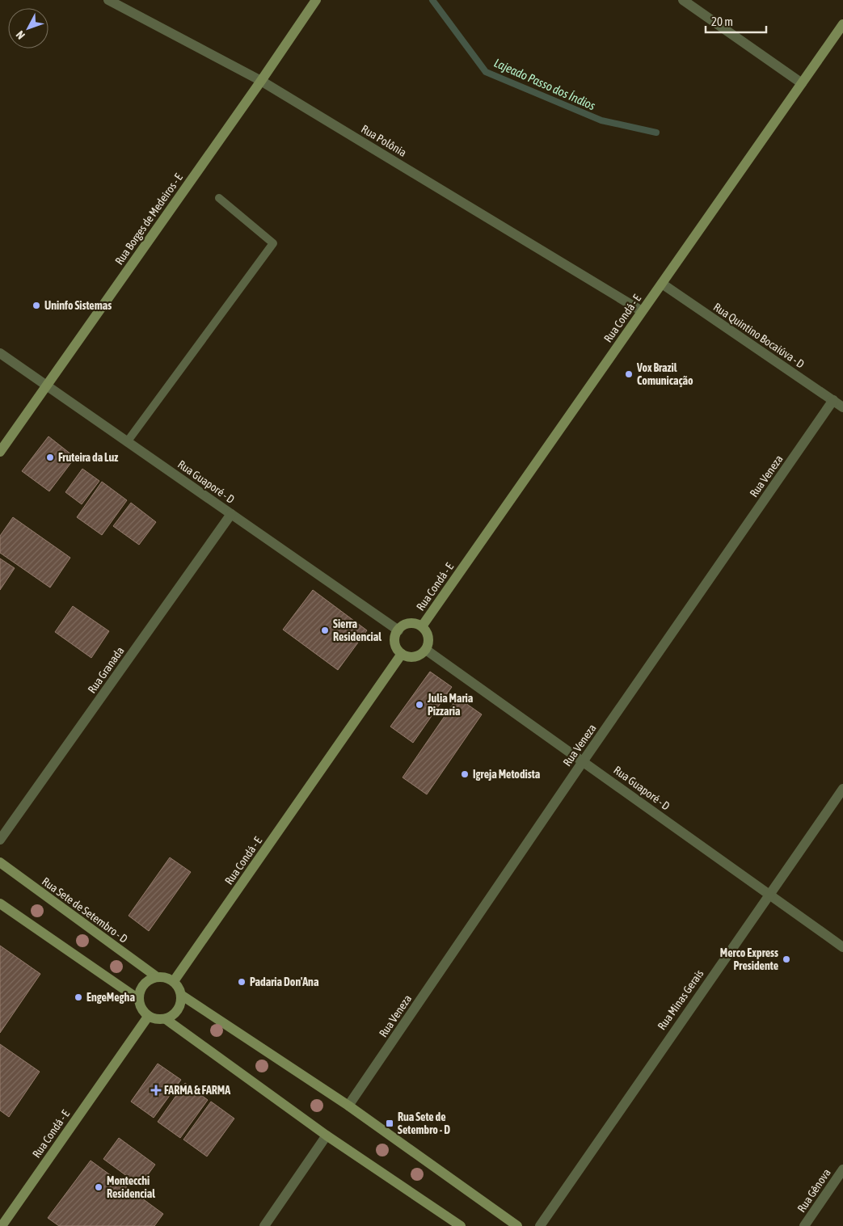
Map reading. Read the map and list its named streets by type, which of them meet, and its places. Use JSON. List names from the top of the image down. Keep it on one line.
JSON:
{"streets":{"street":["Rua Polônia","Rua Borges de Medeiros - E","Rua Condá - E","Rua Quintino Bocaiúva - D","Rua Veneza","Rua Guaporé - D","Rua Granada","Rua Sete de Setembro - D","Rua Minas Gerais","Rua Gênova"]},"crossings":[["Rua Polônia","Rua Borges de Medeiros - E"],["Rua Polônia","Rua Condá - E"],["Rua Borges de Medeiros - E","Rua Guaporé - D"],["Rua Condá - E","Rua Quintino Bocaiúva - D"],["Rua Condá - E","Rua Guaporé - D"],["Rua Condá - E","Rua Sete de Setembro - D"],["Rua Quintino Bocaiúva - D","Rua Veneza"],["Rua Veneza","Rua Guaporé - D"],["Rua Guaporé - D","Rua Granada"],["Rua Guaporé - D","Rua Minas Gerais"]],"water":["Lajeado Passo dos Índios"],"places":{"other":["Uninfo Sistemas","Vox Brazil Comunicação","Fruteira da Luz","Sierra Residencial","Julia Maria Pizzaria","Igreja Metodista","Merco Express Presidente","Padaria Don'Ana","EngeMegha","Montecchi Residencial"],"health":["FARMA & FARMA"],"transit":["Rua Sete de Setembro - D"]},"scale_bar":"20 m","north":"bottom left"}
